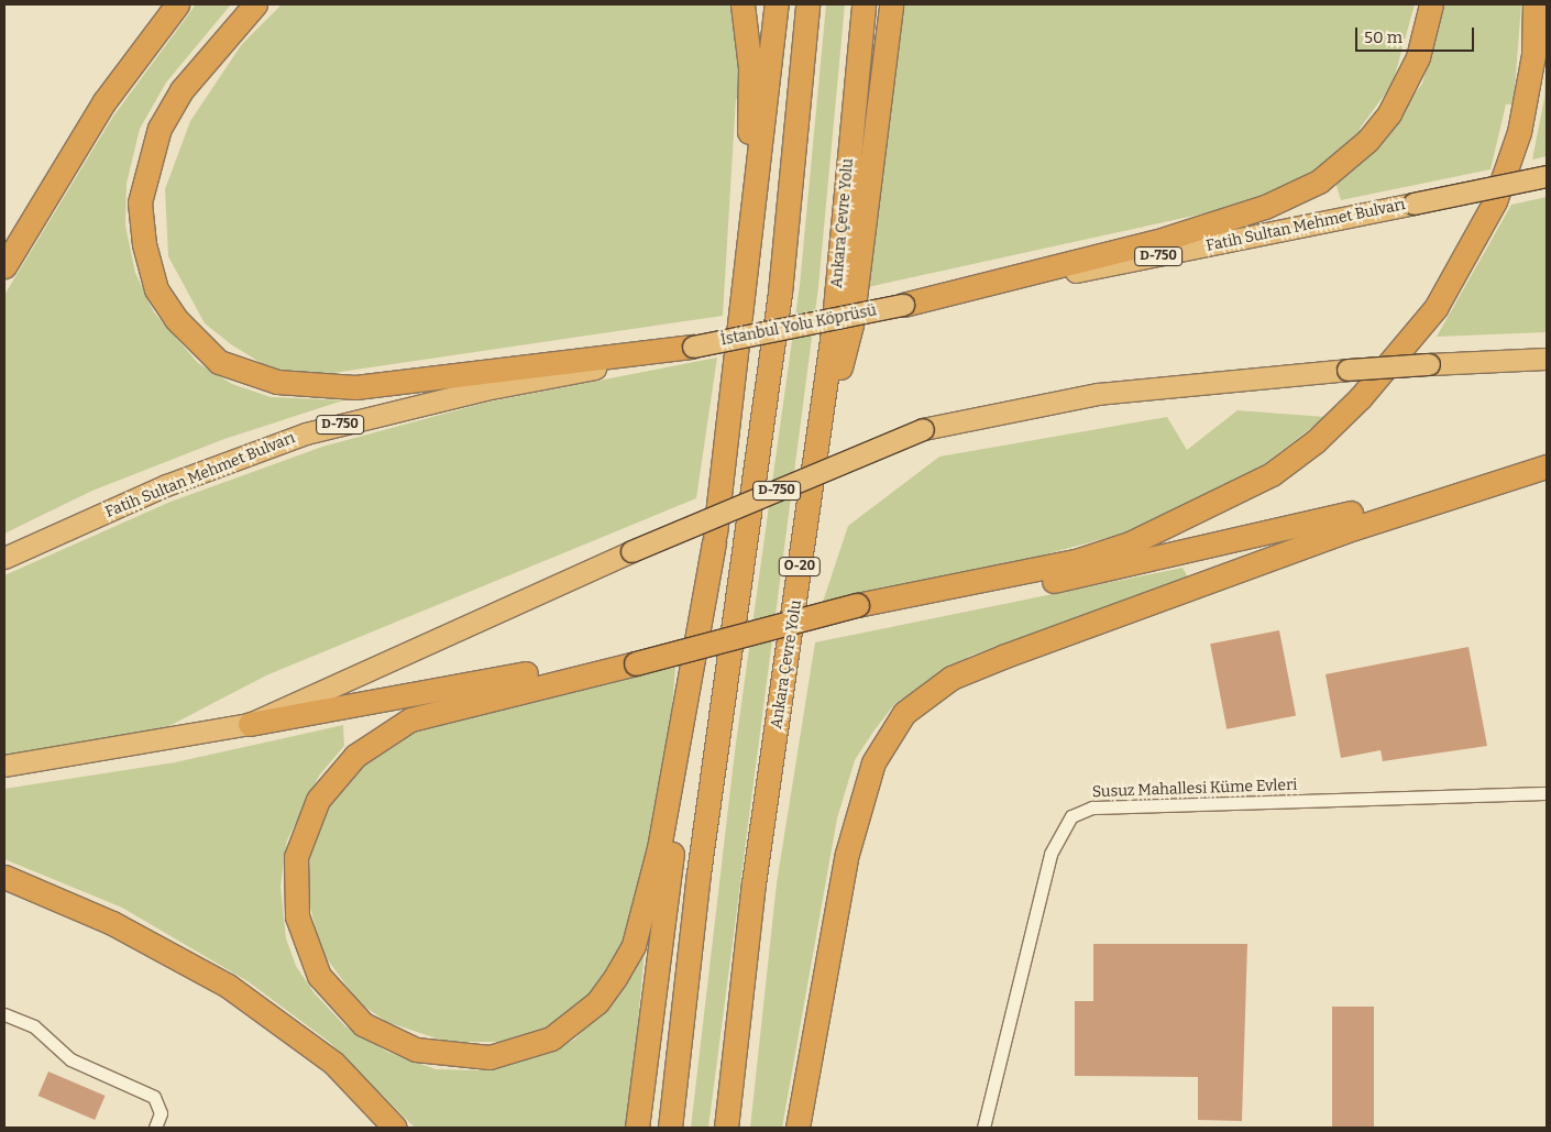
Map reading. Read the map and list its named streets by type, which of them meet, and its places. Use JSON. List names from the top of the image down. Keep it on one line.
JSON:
{"streets":{"highway":["Ankara Çevre Yolu","Fatih Sultan Mehmet Bulvarı","D-750","İstanbul Yolu Köprüsü","O-20"],"street":["Susuz Mahallesi Küme Evleri"]},"crossings":[["Fatih Sultan Mehmet Bulvarı","İstanbul Yolu Köprüsü"]],"scale_bar":"50 m"}
